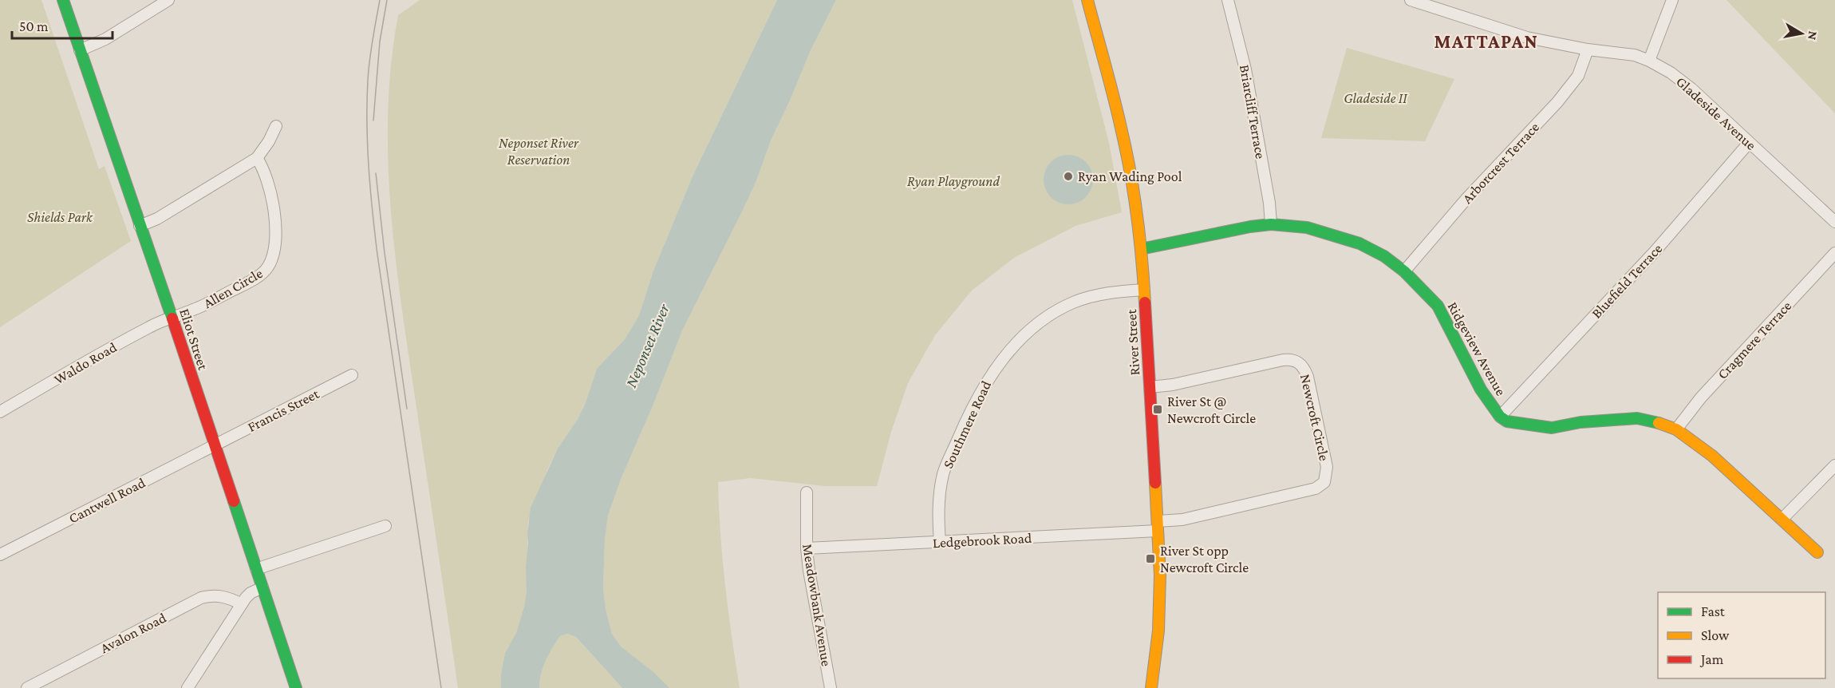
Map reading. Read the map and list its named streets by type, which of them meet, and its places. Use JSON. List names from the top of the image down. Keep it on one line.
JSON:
{"streets":{"street":["Briarcliff Terrace","Gladeside Avenue","Arborcrest Terrace","Bluefield Terrace","Allen Circle","Eliot Street","Cragmere Terrace","River Street","Ridgeview Avenue","Waldo Road","Francis Street","Newcroft Circle","Southmere Road","Cantwell Road","Ledgebrook Road","Meadowbank Avenue","Avalon Road"]},"crossings":[["Briarcliff Terrace","Ridgeview Avenue"],["Gladeside Avenue","Arborcrest Terrace"],["Gladeside Avenue","Bluefield Terrace"],["Arborcrest Terrace","Ridgeview Avenue"],["Bluefield Terrace","Ridgeview Avenue"],["Allen Circle","Eliot Street"],["Allen Circle","Waldo Road"],["Eliot Street","Waldo Road"],["Eliot Street","Francis Street"],["Eliot Street","Cantwell Road"],["Cragmere Terrace","Ridgeview Avenue"],["River Street","Ridgeview Avenue"],["River Street","Newcroft Circle"],["River Street","Southmere Road"],["River Street","Ledgebrook Road"],["Francis Street","Cantwell Road"],["Newcroft Circle","Ledgebrook Road"],["Southmere Road","Ledgebrook Road"],["Ledgebrook Road","Meadowbank Avenue"]],"districts":["MATTAPAN"],"water":["Neponset River"],"parks":["Gladeside II","Neponset River Reservation","Ryan Playground","Shields Park"],"places":{"other":["Ryan Wading Pool"],"transit":["River St @ Newcroft Circle","River St opp Newcroft Circle"]},"legend":["Fast","Slow","Jam"],"scale_bar":"50 m","north":"right"}
